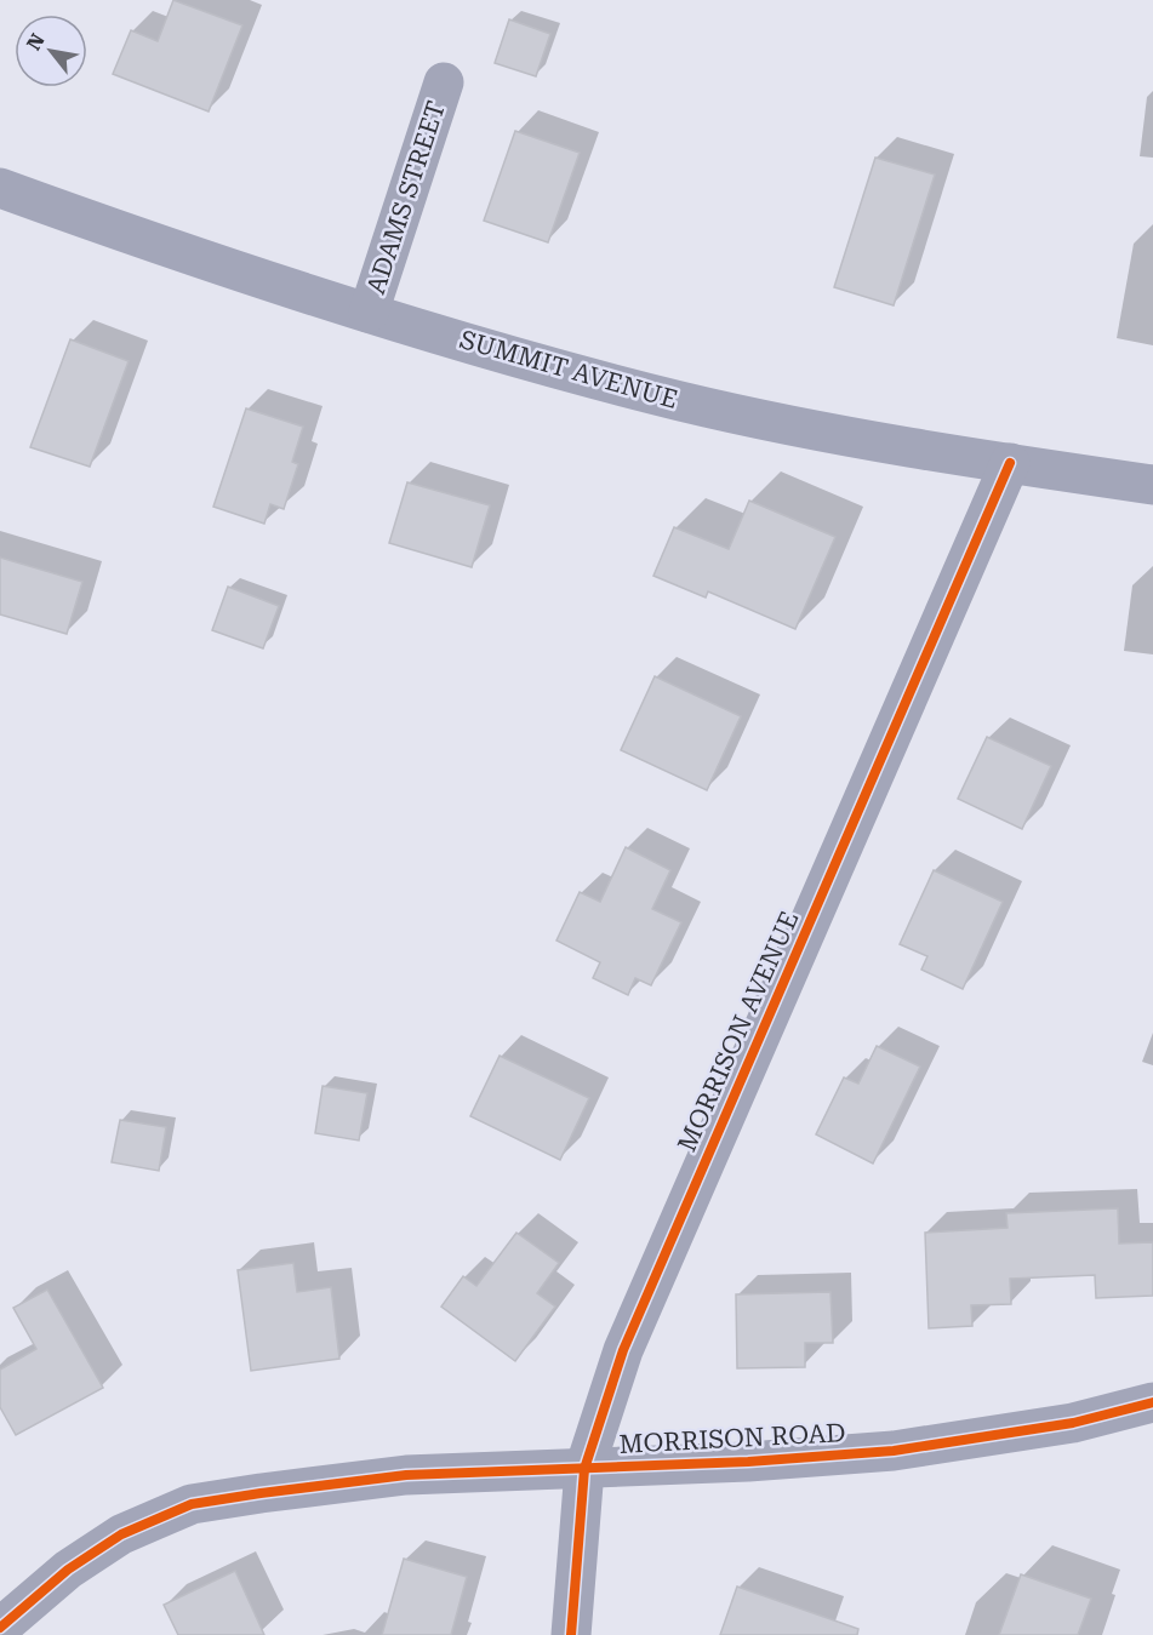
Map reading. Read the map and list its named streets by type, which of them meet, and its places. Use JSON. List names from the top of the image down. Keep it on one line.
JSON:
{"streets":{"street":["ADAMS STREET","SUMMIT AVENUE","MORRISON AVENUE","MORRISON ROAD"]},"crossings":[["ADAMS STREET","SUMMIT AVENUE"],["SUMMIT AVENUE","MORRISON AVENUE"],["MORRISON AVENUE","MORRISON ROAD"]],"north":"top left"}
